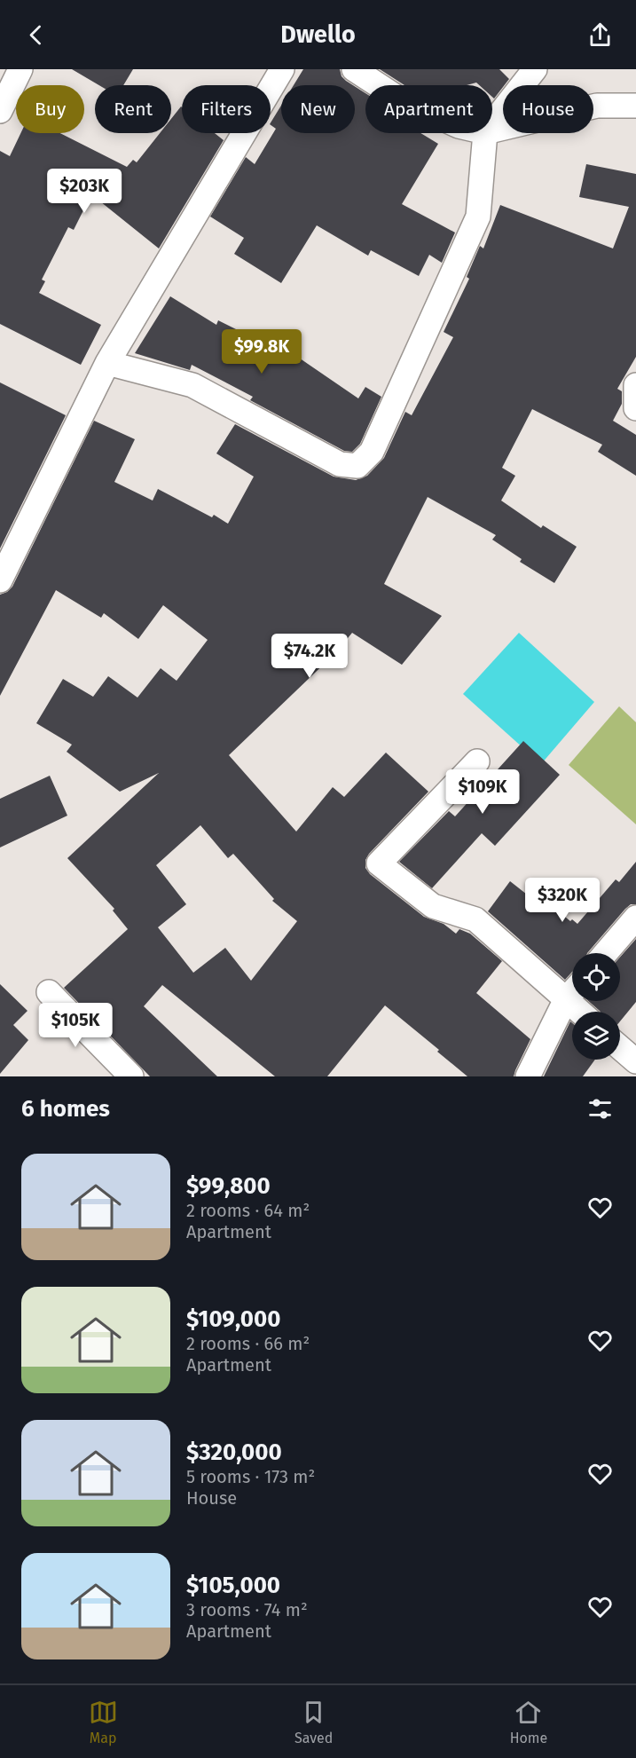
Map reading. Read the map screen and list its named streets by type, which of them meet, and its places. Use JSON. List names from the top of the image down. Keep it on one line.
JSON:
{"page":{"header":"Dwello","chip":["Buy","Rent","Filters","New","Apartment","House"],"price":["$203K","$99.8K","$74.2K","$109K","$320K","$105K"],"heading":"6 homes","list":[{"name":"$99,800","note":"2 rooms · 64 m² · Apartment"},{"name":"$109,000","note":"2 rooms · 66 m² · Apartment"},{"name":"$320,000","note":"5 rooms · 173 m² · House"},{"name":"$105,000","note":"3 rooms · 74 m² · Apartment"}],"tabs":["Map","Saved","Home"]}}
